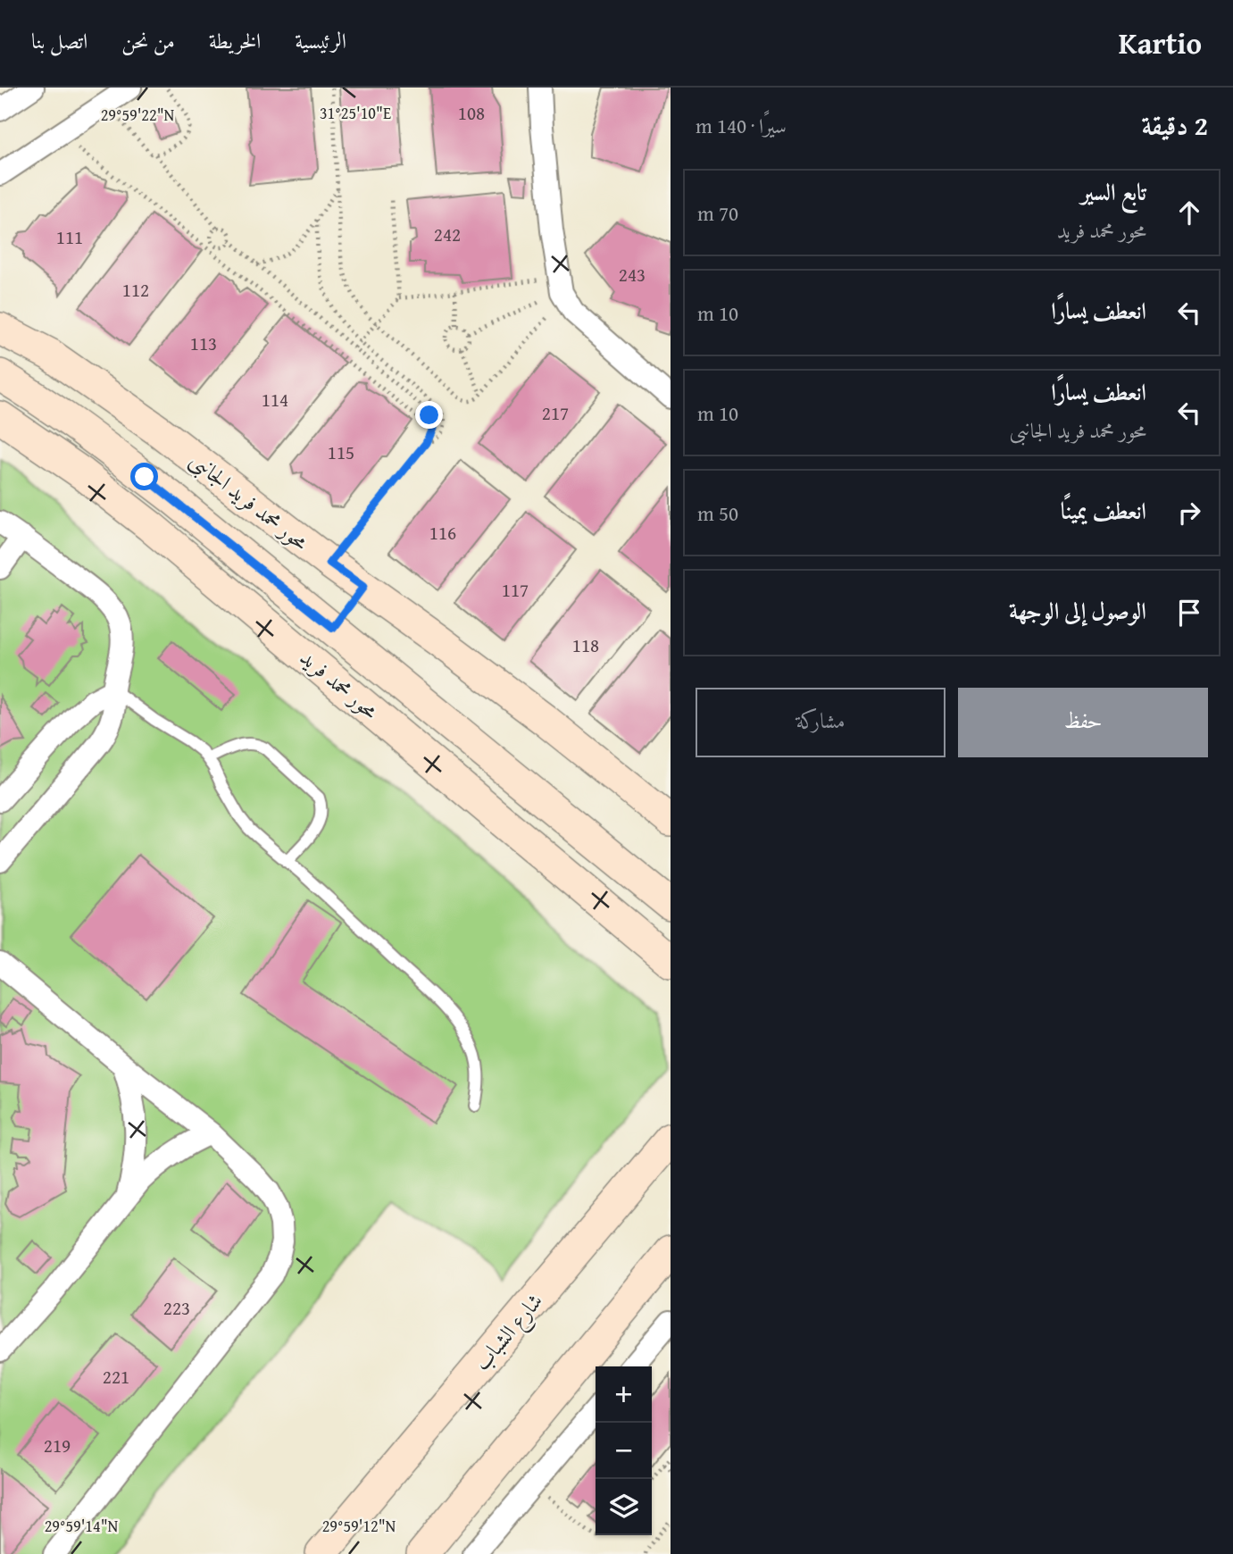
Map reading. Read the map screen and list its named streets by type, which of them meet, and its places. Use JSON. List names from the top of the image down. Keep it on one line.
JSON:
{"streets":{"main road":["محور محمد فريد الجانبى","محور محمد فريد","شارع الشباب"]},"house_numbers":["108","242","111","243","112","113","114","217","115","116","117","118","223","221","219"],"page":{"header":"Kartio","nav":["الرئيسية","الخريطة","من نحن","اتصل بنا"],"heading":["2 دقيقة","سيرًا · 140 m"],"list":[["تابع السير","محور محمد فريد","70 m"],["انعطف يسارًا","10 m"],["انعطف يسارًا","محور محمد فريد الجانبى","10 m"],["انعطف يمينًا","50 m"],"الوصول إلى الوجهة"],"buttons":["حفظ","مشاركة"],"map_buttons":["+","−"]},"coordinates":["31°25'10\"E","29°59'22\"N","29°59'14\"N","29°59'12\"N"]}
